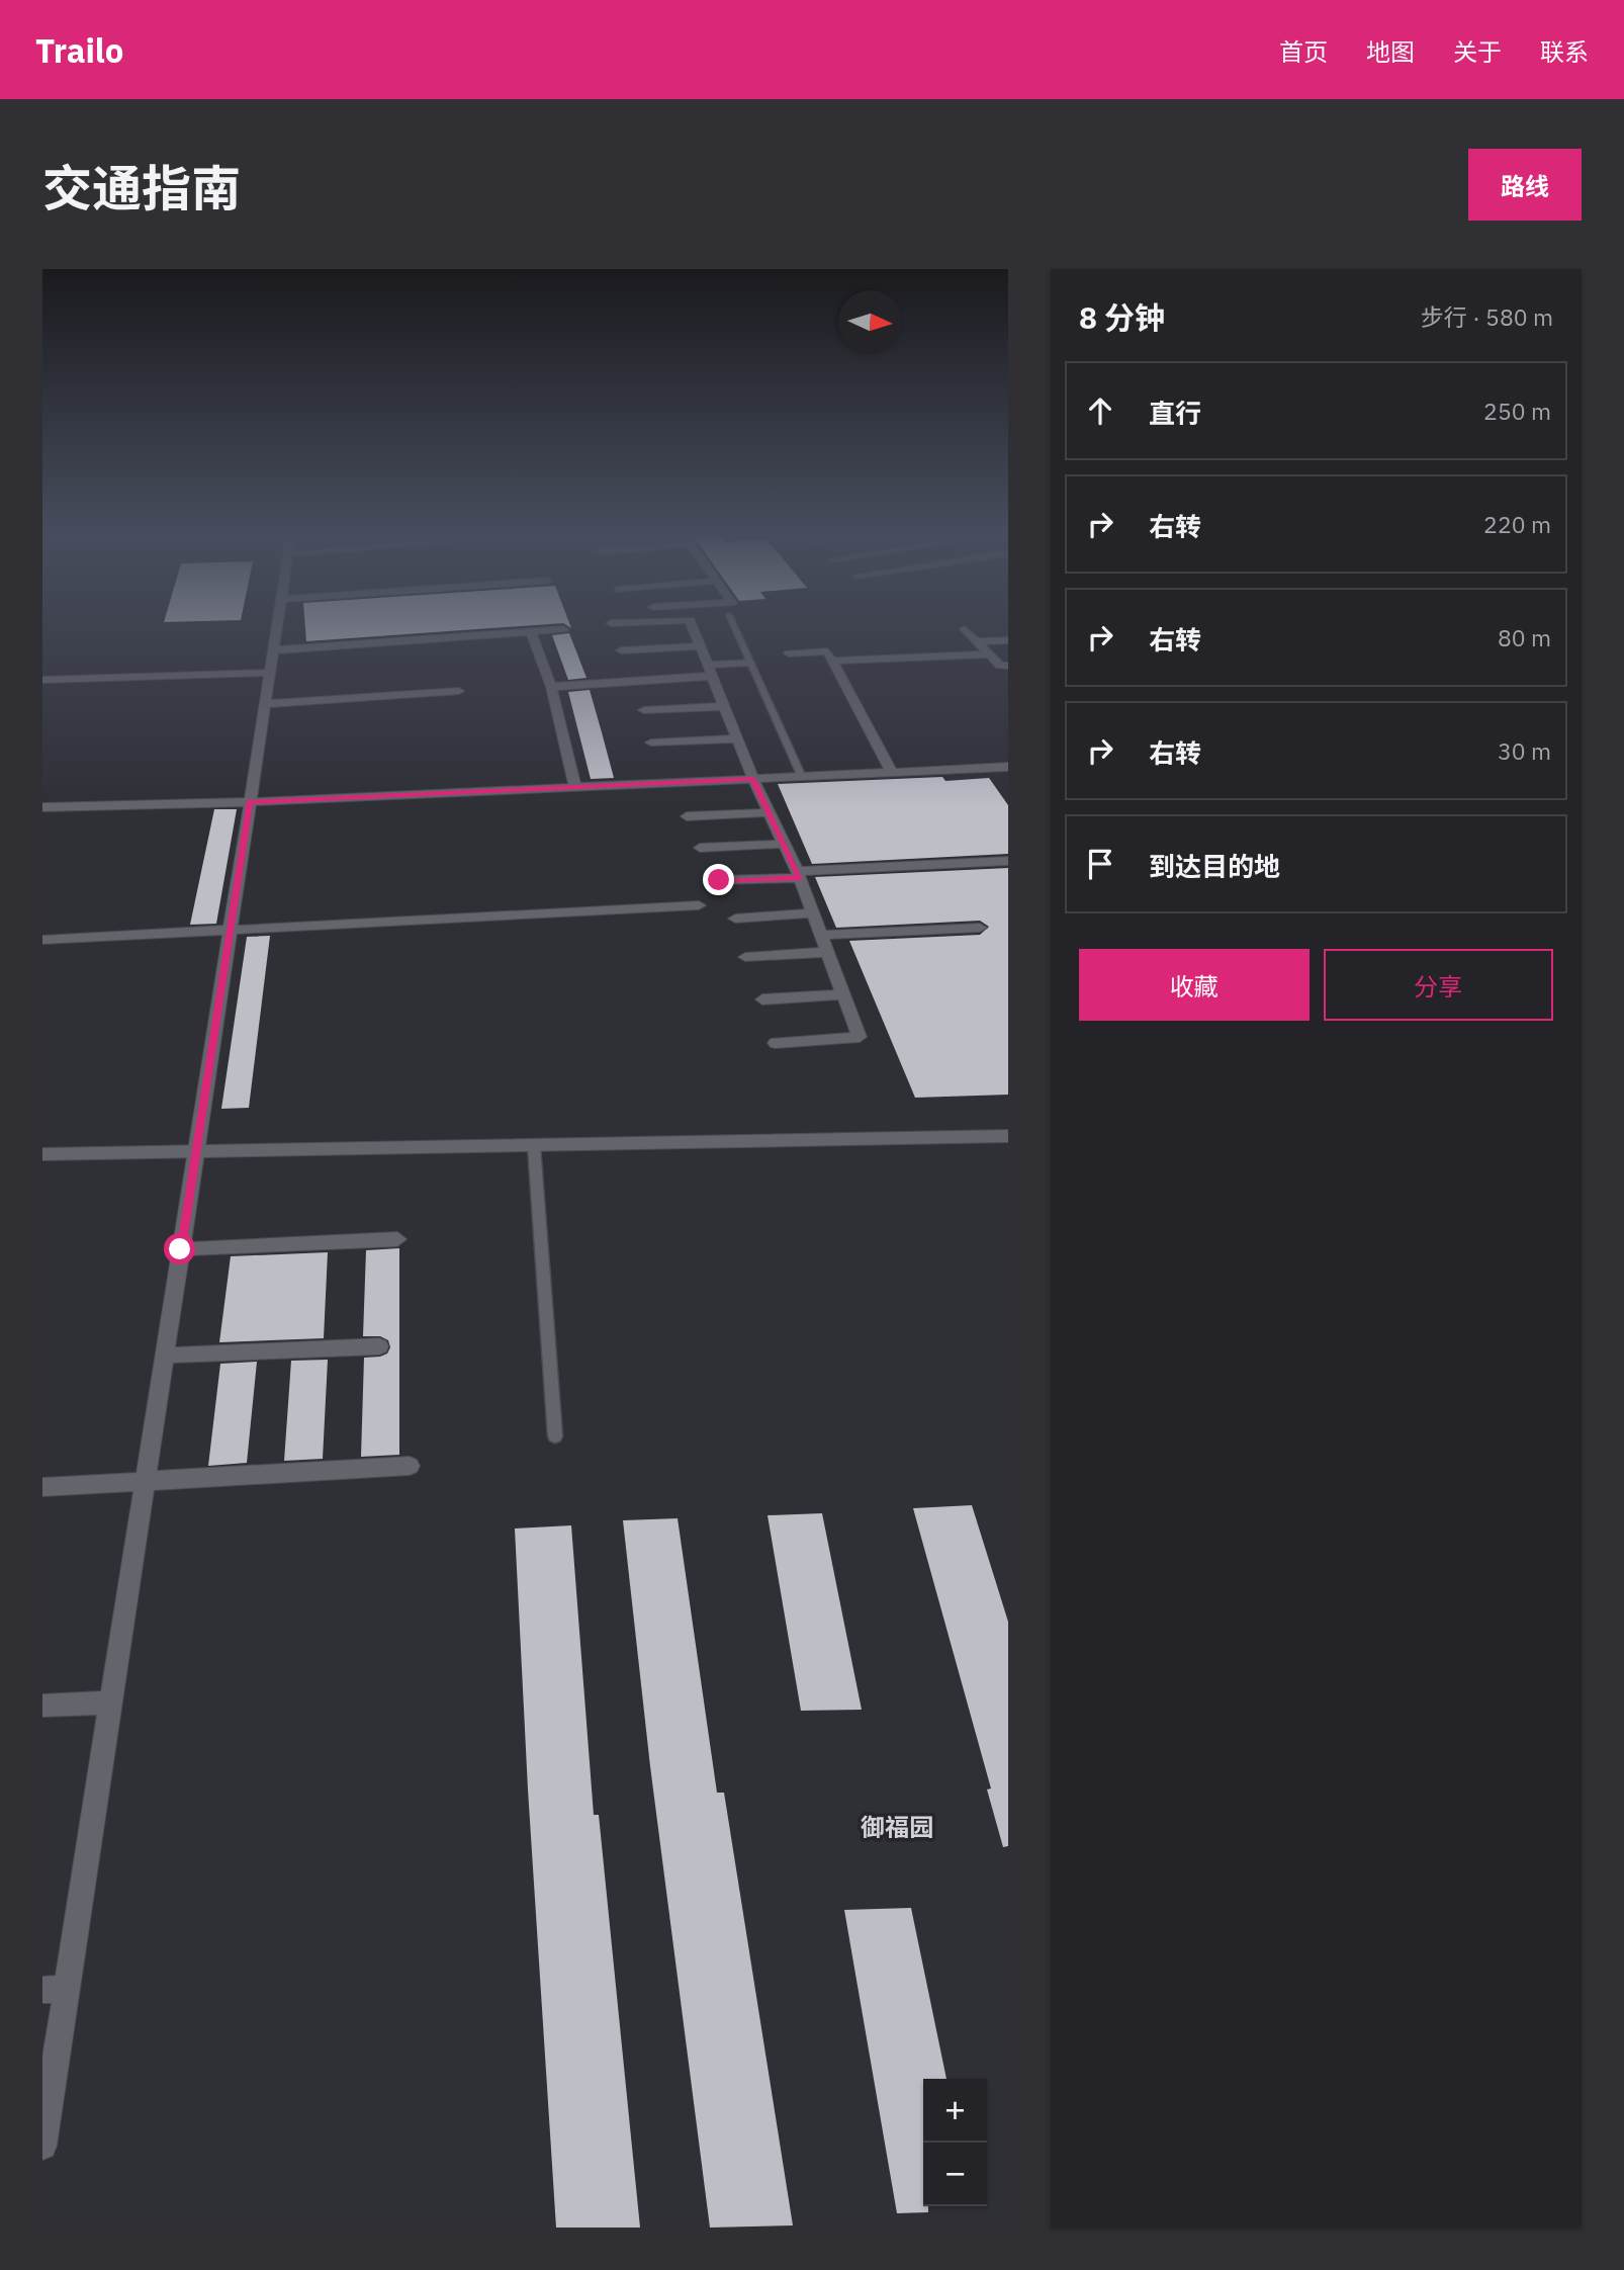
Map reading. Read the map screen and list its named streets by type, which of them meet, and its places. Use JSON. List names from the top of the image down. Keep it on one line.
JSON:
{"districts":["御福园"],"north":"right","page":{"header":"Trailo","nav":["首页","地图","关于","联系"],"title":"交通指南","buttons":["路线",["收藏","分享"]],"heading":["8 分钟","步行 · 580 m"],"list":[["直行","250 m"],["右转","220 m"],["右转","80 m"],["右转","30 m"],"到达目的地"],"map_buttons":["+","−"]}}
